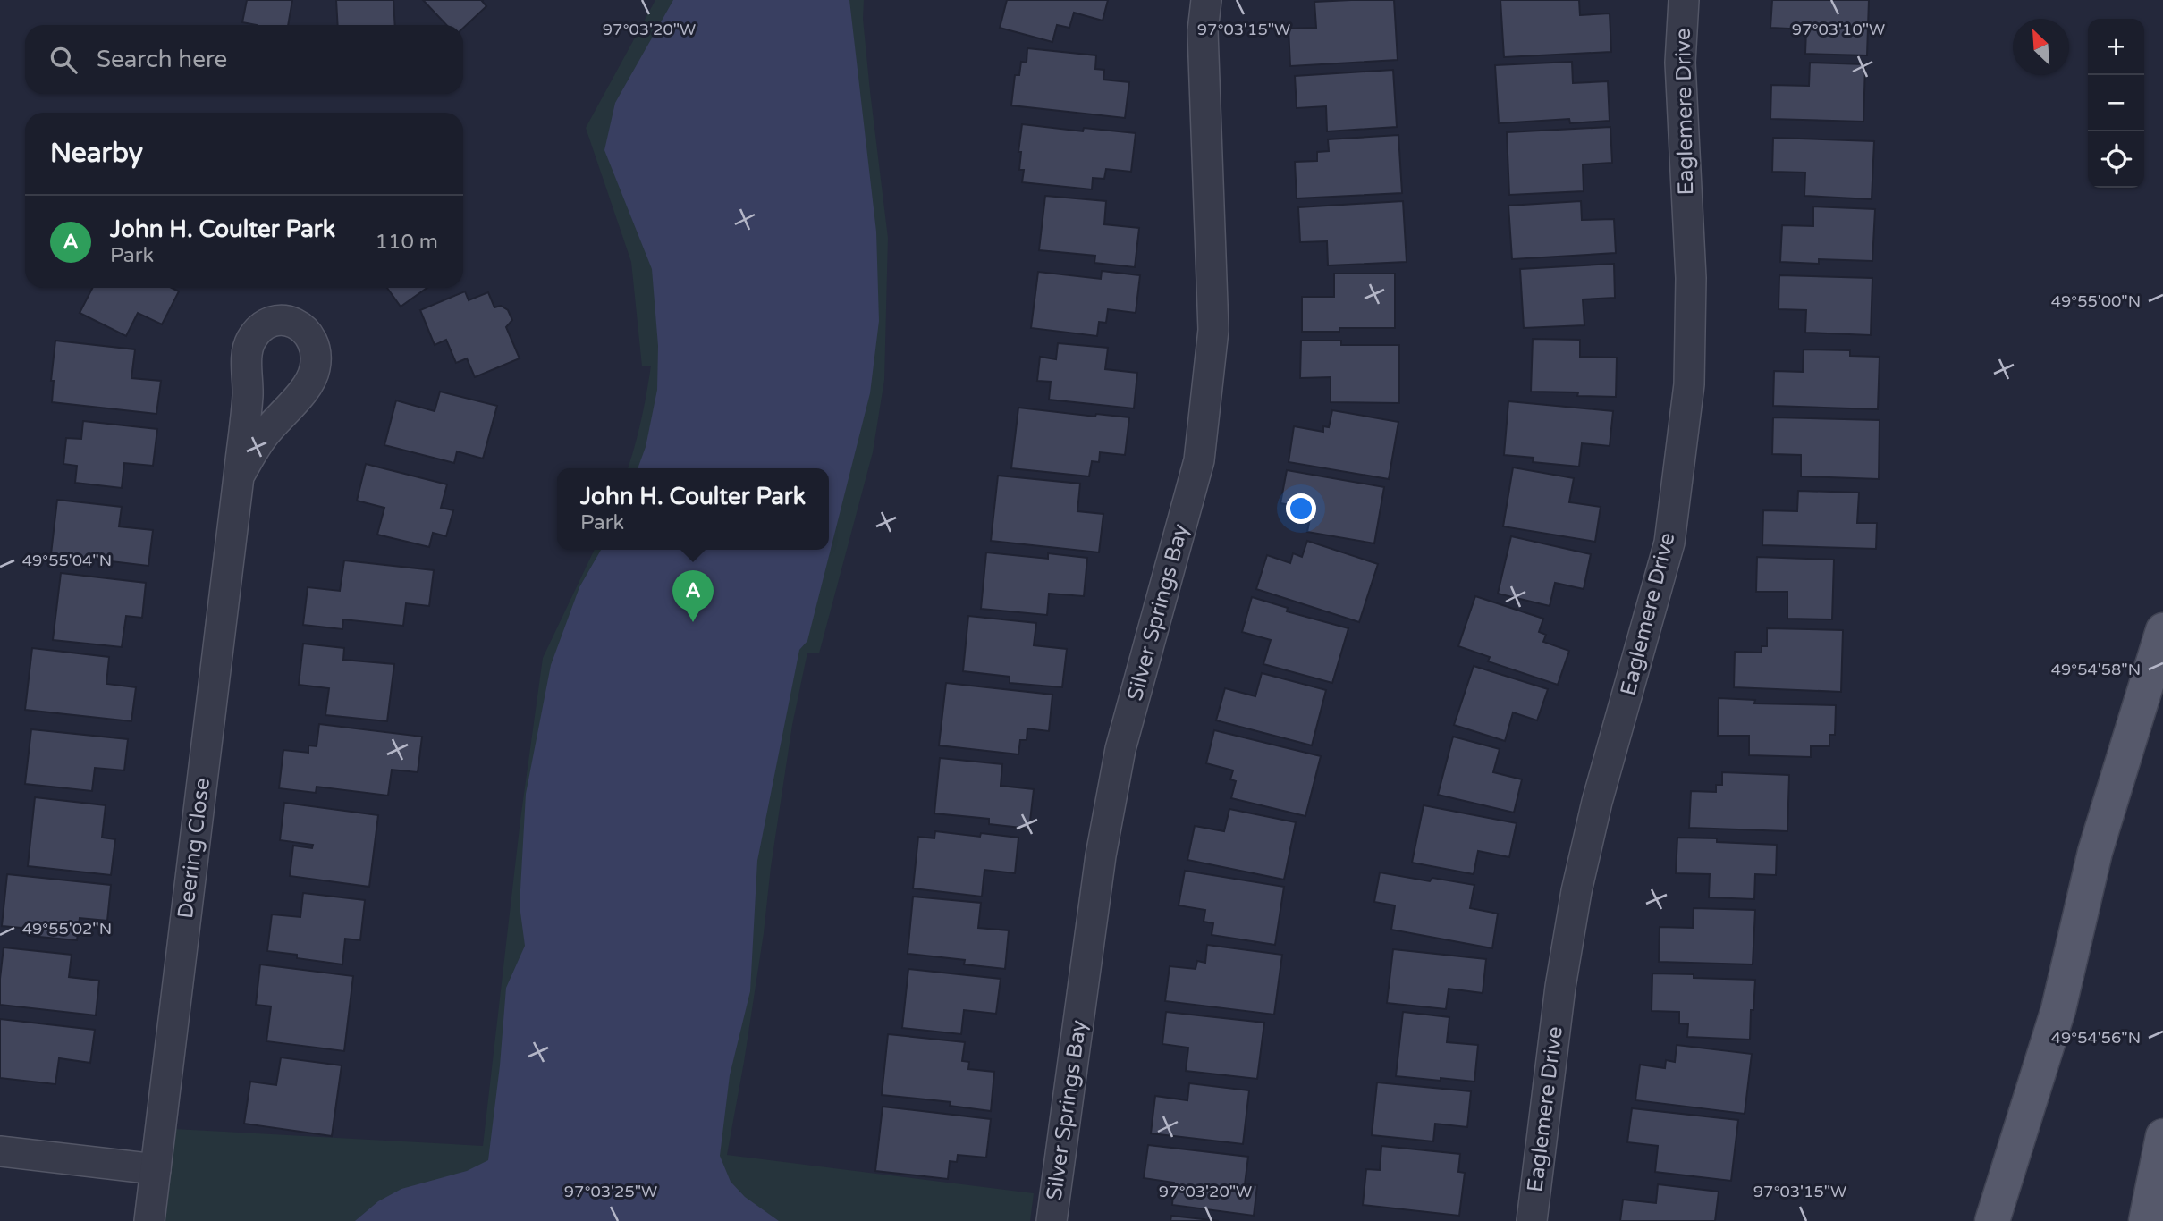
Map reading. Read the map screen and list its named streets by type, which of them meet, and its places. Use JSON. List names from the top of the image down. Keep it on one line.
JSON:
{"streets":{"street":["Eaglemere Drive","Silver Springs Bay","Deering Close"]},"north":"top left","page":{"map_buttons":["+","−"],"search":"Search here","heading":"Nearby","list":[{"mark":"A","name":"John H. Coulter Park","note":"Park","value":"110 m"}],"popup":["John H. Coulter Park","Park"],"pins":"A"},"coordinates":["97°03'20\"W","97°03'15\"W","97°03'10\"W","49°55'00\"N","49°55'04\"N","49°54'58\"N","49°55'02\"N","49°54'56\"N","97°03'25\"W"]}
